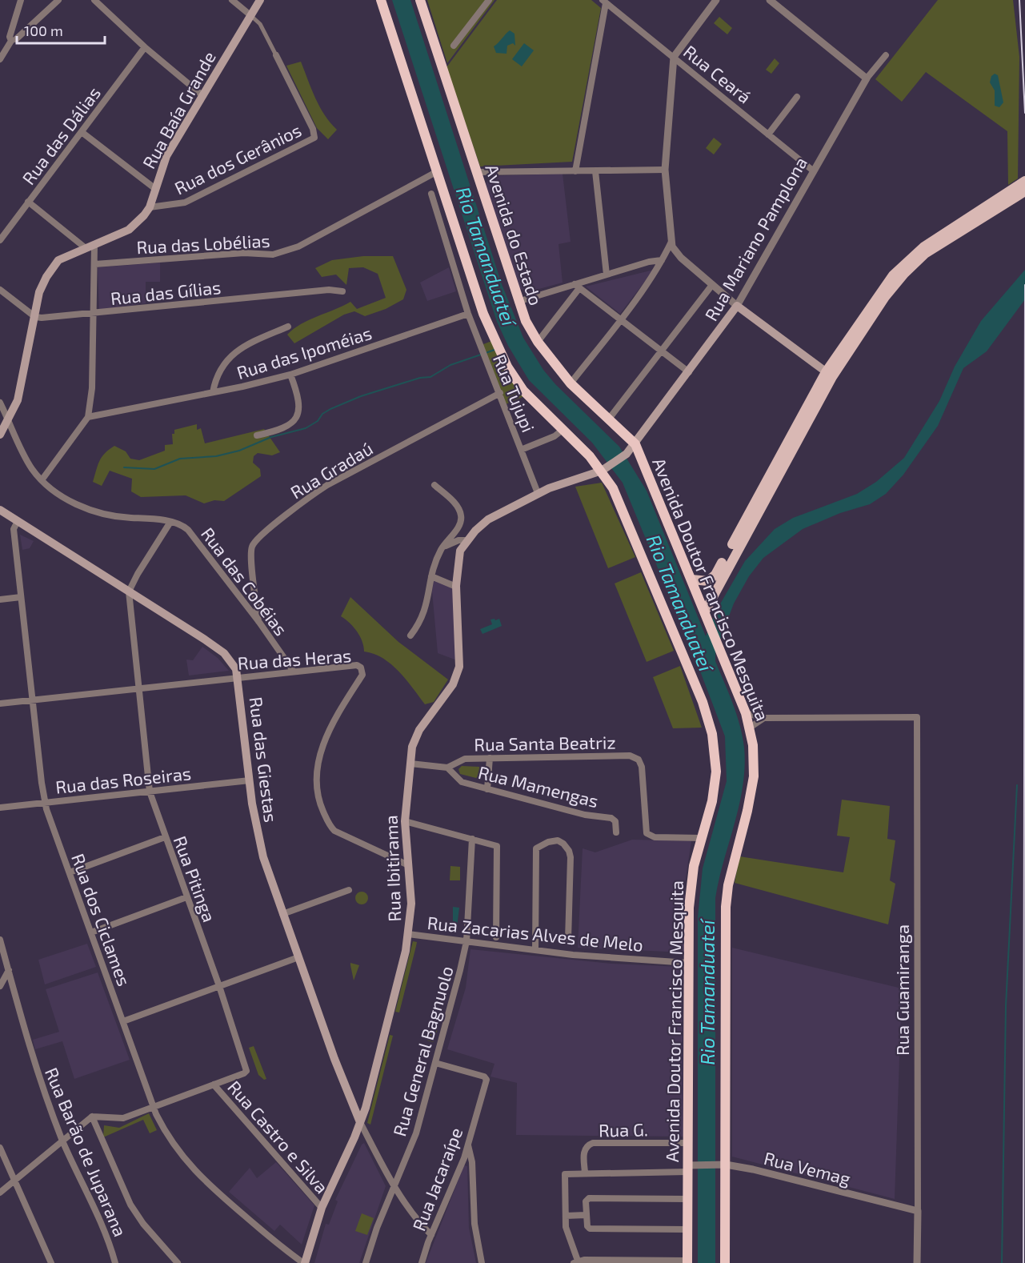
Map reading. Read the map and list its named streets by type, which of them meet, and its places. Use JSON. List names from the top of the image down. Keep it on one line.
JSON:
{"streets":{"highway":["Avenida do Estado","Avenida Doutor Francisco Mesquita"],"main road":["Rua Baía Grande","Rua Mariano Pamplona","Rua das Giestas","Rua Ibitirama"],"street":["Rua Ceará","Rua das Dálias","Rua dos Gerânios","Rua das Lobélias","Rua das Gílias","Rua das Ipoméias","Rua Tujupi","Rua Gradaú","Rua das Cobéias","Rua das Heras","Rua Santa Beatriz","Rua das Roseiras","Rua Mamengas","Rua Pitinga","Rua dos Ciclames","Rua Zacarias Alves de Melo","Rua Guamiranga","Rua General Bagnuolo","Rua G.","Rua Castro e Silva","Rua Barão de Juparana","Rua Vemag","Rua Jacaraípe"]},"crossings":[["Rua Ceará","Rua Mariano Pamplona"],["Rua Baía Grande","Rua dos Gerânios"],["Rua Baía Grande","Rua das Gílias"],["Rua Baía Grande","Rua das Cobéias"],["Avenida do Estado","Rua Mariano Pamplona"],["Avenida do Estado","Avenida Doutor Francisco Mesquita"],["Rua Mariano Pamplona","Avenida Doutor Francisco Mesquita"],["Rua Mariano Pamplona","Rua Ibitirama"],["Rua das Lobélias","Avenida Doutor Francisco Mesquita"],["Rua das Ipoméias","Rua Tujupi"],["Rua Tujupi","Rua Gradaú"],["Rua Tujupi","Rua Ibitirama"],["Rua Gradaú","Rua das Cobéias"],["Rua das Cobéias","Rua das Heras"],["Avenida Doutor Francisco Mesquita","Rua Santa Beatriz"],["Avenida Doutor Francisco Mesquita","Rua Ibitirama"],["Avenida Doutor Francisco Mesquita","Rua Zacarias Alves de Melo"],["Avenida Doutor Francisco Mesquita","Rua G."],["Avenida Doutor Francisco Mesquita","Rua Vemag"],["Rua das Heras","Rua das Giestas"],["Rua das Heras","Rua Ibitirama"],["Rua das Heras","Rua Pitinga"],["Rua das Heras","Rua dos Ciclames"],["Rua Santa Beatriz","Rua Mamengas"],["Rua Santa Beatriz","Rua Ibitirama"],["Rua das Giestas","Rua das Roseiras"],["Rua das Giestas","Rua Ibitirama"],["Rua das Giestas","Rua Pitinga"],["Rua das Giestas","Rua dos Ciclames"],["Rua das Roseiras","Rua Pitinga"],["Rua das Roseiras","Rua dos Ciclames"],["Rua Ibitirama","Rua dos Ciclames"],["Rua Ibitirama","Rua Zacarias Alves de Melo"],["Rua Ibitirama","Rua Castro e Silva"],["Rua Pitinga","Rua dos Ciclames"],["Rua Pitinga","Rua Castro e Silva"],["Rua Zacarias Alves de Melo","Rua General Bagnuolo"],["Rua Guamiranga","Rua Vemag"],["Rua General Bagnuolo","Rua Jacaraípe"]],"water":["Rio Tamanduateí"],"scale_bar":"100 m"}
